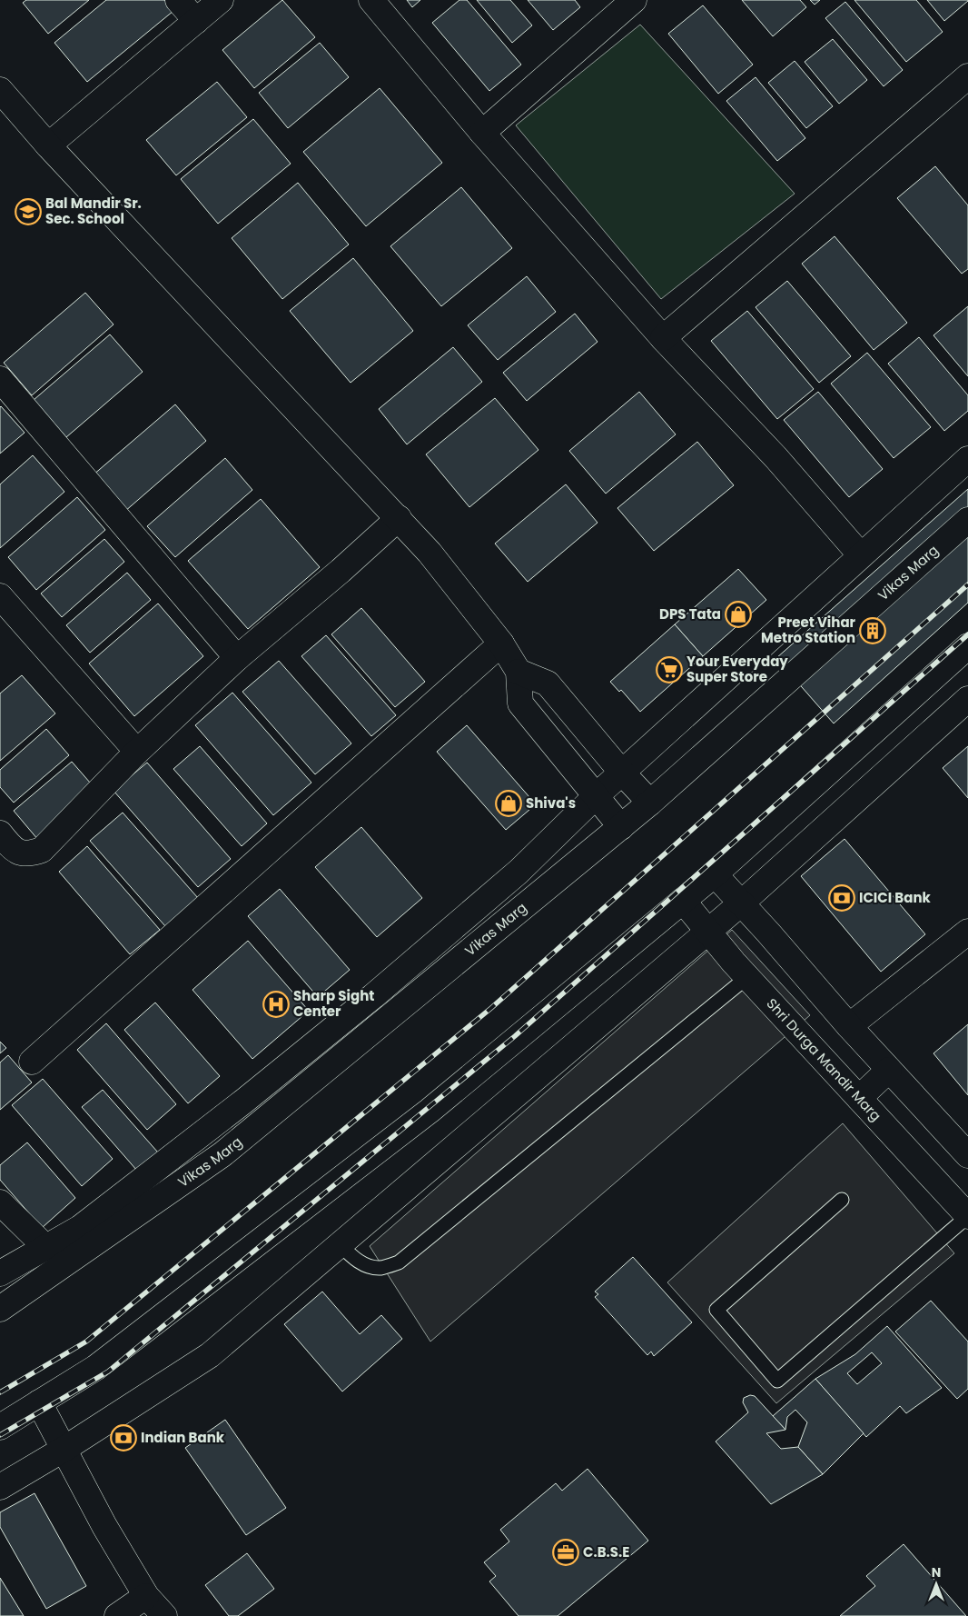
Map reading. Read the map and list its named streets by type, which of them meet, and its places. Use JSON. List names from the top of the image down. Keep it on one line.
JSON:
{"streets":{"street":["Vikas Marg","Shri Durga Mandir Marg"]},"places":{"school or university":["Bal Mandir Sr. Sec. School"],"shop":["DPS Tata","Shiva's"],"building":["Preet Vihar Metro Station"],"supermarket":["Your Everyday Super Store"],"bank":["ICICI Bank","Indian Bank"],"hospital":["Sharp Sight Center"],"office":["C.B.S.E"]},"north":"top"}
